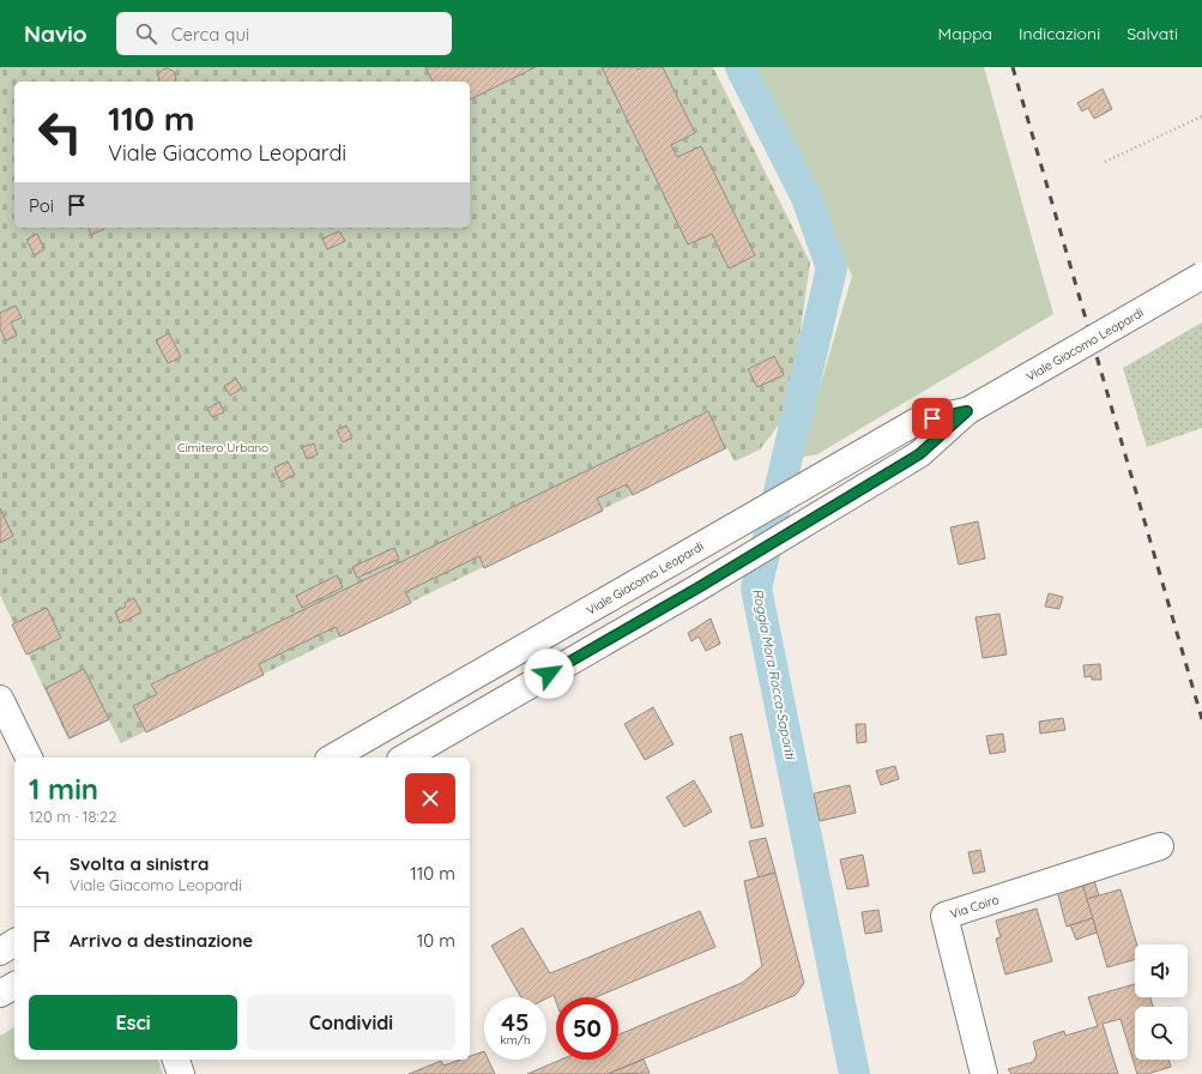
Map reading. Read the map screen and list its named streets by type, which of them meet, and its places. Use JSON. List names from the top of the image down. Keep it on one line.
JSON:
{"streets":{"main road":["Viale Giacomo Leopardi","Via Coiro"]},"water":["Roggia Mora Rocca-Saporiti"],"parks":["Cimitero Urbano"],"page":{"header":"Navio","search":"Cerca qui","nav":["Mappa","Indicazioni","Salvati"],"turn":["110 m","Viale Giacomo Leopardi"],"then":"Poi","heading":["1 min","120 m · 18:22"],"list":[{"name":"Svolta a sinistra","note":"Viale Giacomo Leopardi","value":"110 m"},{"name":"Arrivo a destinazione","value":"10 m"}],"buttons":["Esci","Condividi"],"speed":"45 km/h","limit":"50"}}
